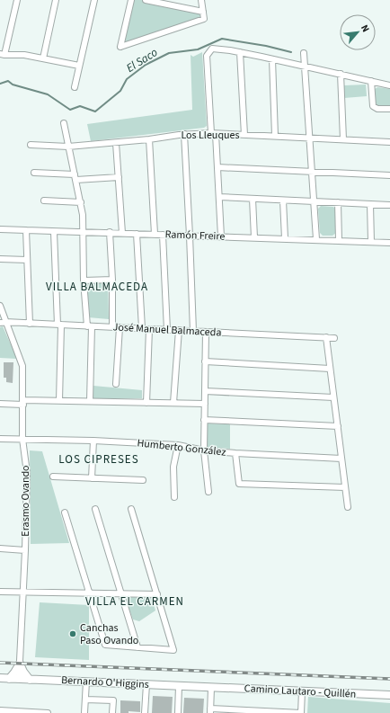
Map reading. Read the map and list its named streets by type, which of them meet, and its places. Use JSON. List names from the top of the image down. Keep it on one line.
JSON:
{"streets":{"main road":["Bernardo O'Higgins","Camino Lautaro - Quillén"],"street":["Los Lleuques","Ramón Freire","José Manuel Balmaceda","Humberto González","Erasmo Ovando"]},"crossings":[["José Manuel Balmaceda","Erasmo Ovando"],["Humberto González","Erasmo Ovando"],["Erasmo Ovando","Bernardo O'Higgins"],["Bernardo O'Higgins","Camino Lautaro - Quillén"]],"districts":["VILLA BALMACEDA","LOS CIPRESES","VILLA EL CARMEN"],"water":["El Saco"],"places":["Canchas Paso Ovando"],"north":"top right"}
